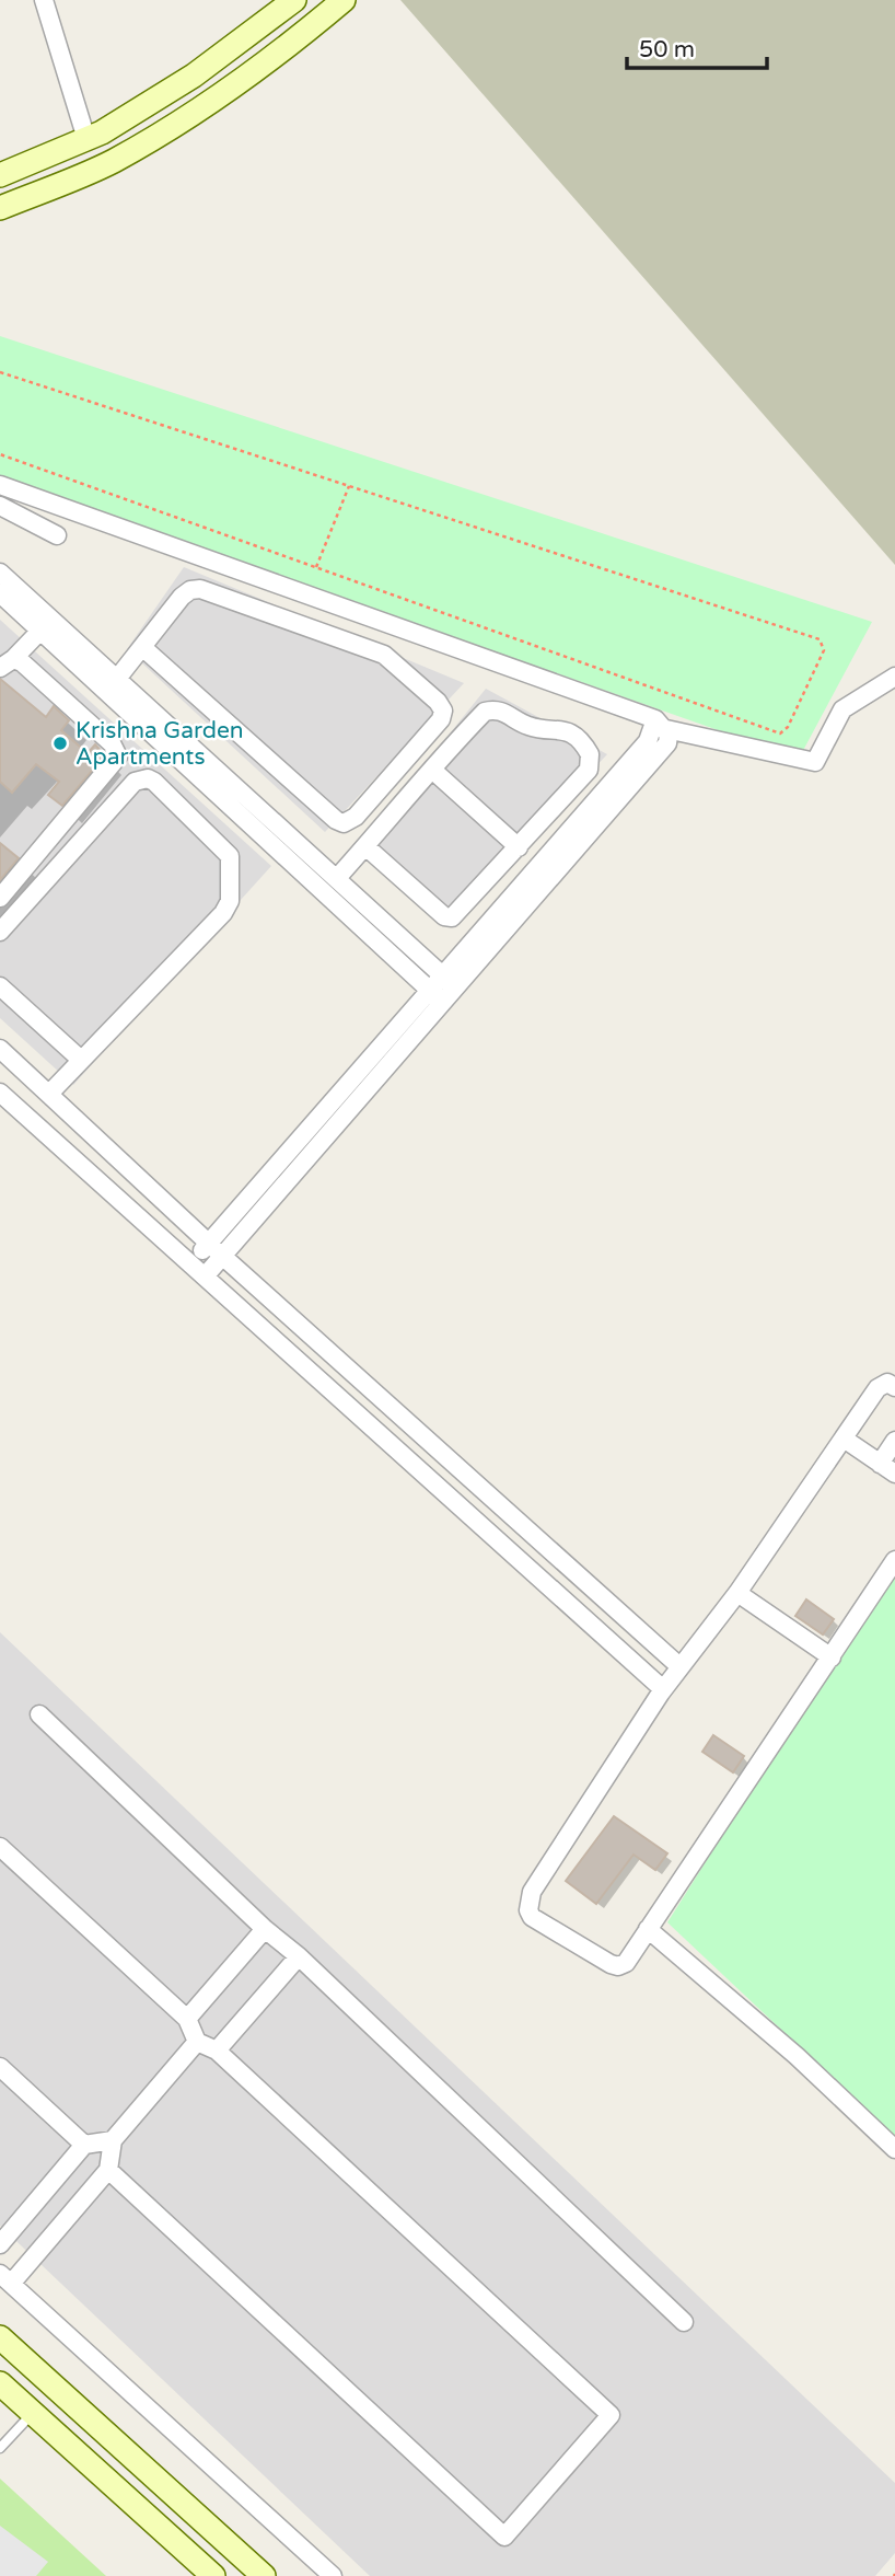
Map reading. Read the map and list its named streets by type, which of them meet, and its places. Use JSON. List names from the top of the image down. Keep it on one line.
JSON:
{"places":["Krishna Garden Apartments"],"scale_bar":"50 m"}
